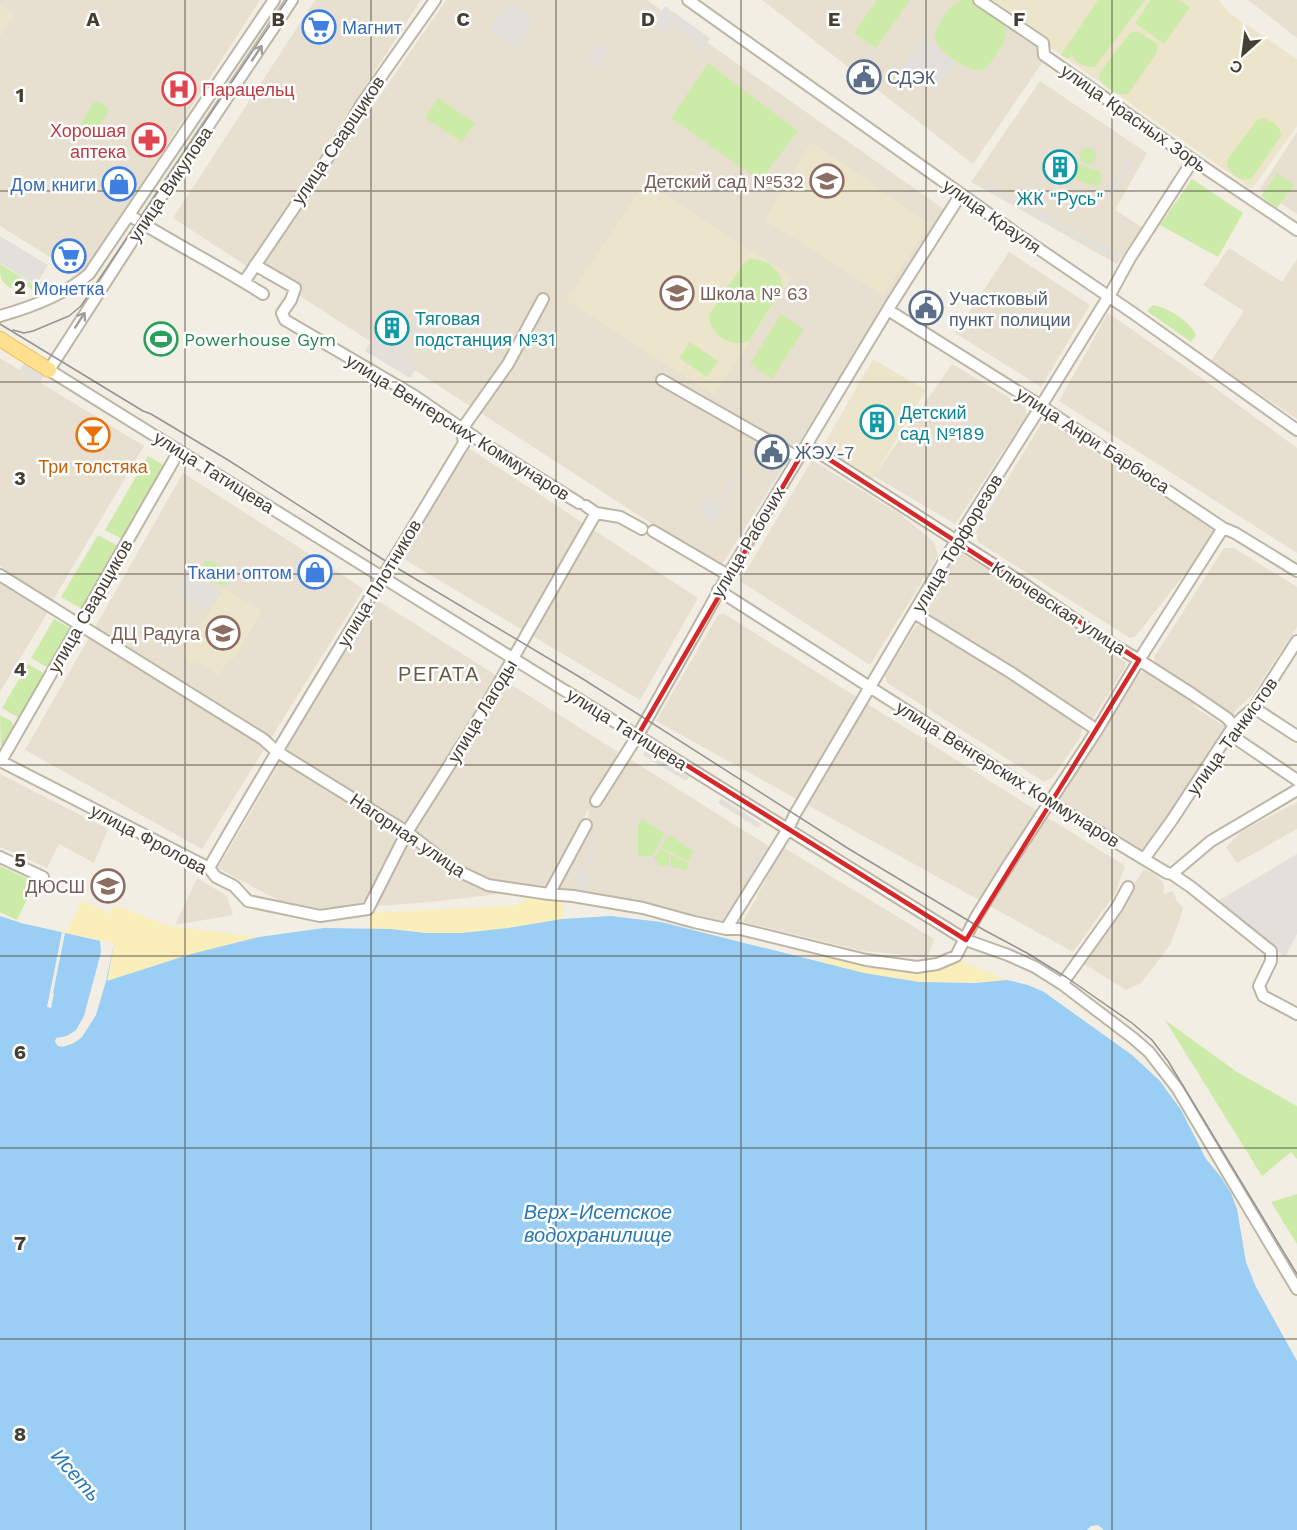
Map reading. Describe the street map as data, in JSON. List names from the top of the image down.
{
  "streets": {
    "main road": ["улица Татищева"],
    "street": [
      "улица Красных Зорь",
      "улица Сварщиков",
      "улица Викулова",
      "улица Крауля",
      "улица Венгерских Коммунаров",
      "улица Анри Барбюса",
      "улица Рабочих",
      "улица Торфорезов",
      "улица Плотников",
      "Ключевская улица",
      "улица Лагоды",
      "улица Танкистов",
      "Нагорная улица",
      "улица Фролова"
    ]
  },
  "crossings": [
    ["улица Красных Зорь", "улица Торфорезов"],
    ["улица Сварщиков", "улица Венгерских Коммунаров"],
    ["улица Сварщиков", "улица Татищева"],
    ["улица Сварщиков", "Нагорная улица"],
    ["улица Сварщиков", "улица Фролова"],
    ["улица Викулова", "улица Татищева"],
    ["улица Крауля", "улица Рабочих"],
    ["улица Крауля", "улица Торфорезов"],
    ["улица Венгерских Коммунаров", "улица Рабочих"],
    ["улица Венгерских Коммунаров", "улица Торфорезов"],
    ["улица Венгерских Коммунаров", "улица Плотников"],
    ["улица Венгерских Коммунаров", "улица Лагоды"],
    ["улица Венгерских Коммунаров", "улица Танкистов"],
    ["улица Венгерских Коммунаров", "Нагорная улица"],
    ["улица Анри Барбюса", "улица Рабочих"],
    ["улица Анри Барбюса", "улица Торфорезов"],
    ["улица Анри Барбюса", "Нагорная улица"],
    ["улица Татищева", "улица Рабочих"],
    ["улица Татищева", "улица Торфорезов"],
    ["улица Татищева", "улица Плотников"],
    ["улица Татищева", "улица Лагоды"],
    ["улица Татищева", "Нагорная улица"],
    ["улица Рабочих", "Ключевская улица"],
    ["улица Торфорезов", "Ключевская улица"],
    ["улица Торфорезов", "Нагорная улица"],
    ["улица Плотников", "Нагорная улица"],
    ["улица Плотников", "улица Фролова"],
    ["Ключевская улица", "улица Танкистов"],
    ["Ключевская улица", "Нагорная улица"],
    ["улица Лагоды", "Нагорная улица"],
    ["улица Лагоды", "улица Фролова"]
  ],
  "districts": ["РЕГАТА"],
  "water": ["Верх-Исетское водохранилище", "Исеть"],
  "places": {
    "supermarket": ["Магнит", "Монетка"],
    "public building": ["СДЭК", "Участковый пункт полиции", "ЖЭУ-7"],
    "hospital": ["Парацельц"],
    "pharmacy": ["Хорошая аптека"],
    "building": ["ЖК \"Русь\"", "Тяговая подстанция №31", "Детский сад №189"],
    "school or university": [
      "Детский сад №532",
      "Школа № 63",
      "ДЦ Радуга",
      "ДЮСШ"
    ],
    "shop": ["Дом книги", "Ткани оптом"],
    "sports": ["Powerhouse Gym"],
    "bar": ["Три толстяка"]
  },
  "north": "bottom left",
  "grid": {
    "columns": [
      "A",
      "B",
      "C",
      "D",
      "E",
      "F"
    ],
    "rows": [
      "1",
      "2",
      "3",
      "4",
      "5",
      "6",
      "7",
      "8"
    ]
  }
}
